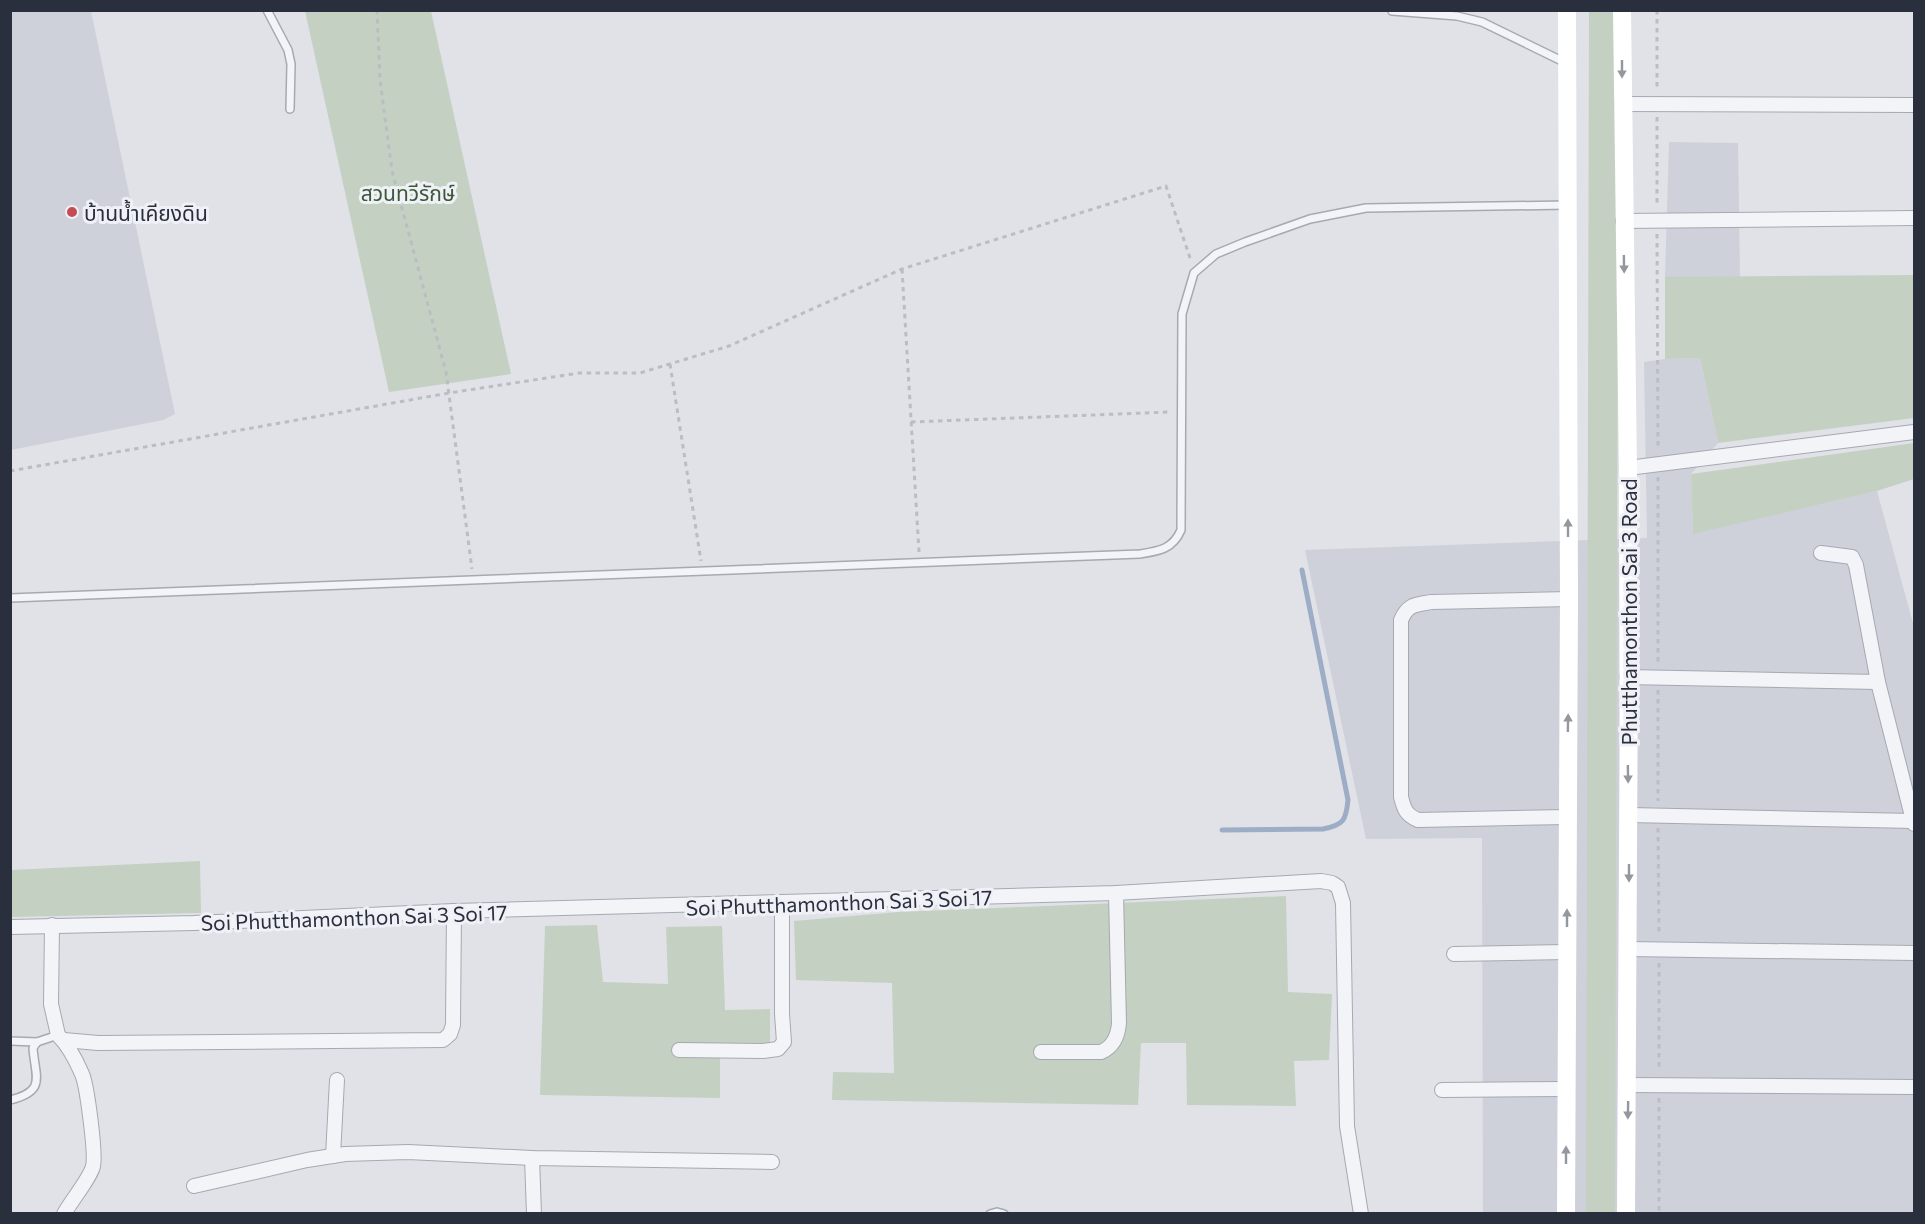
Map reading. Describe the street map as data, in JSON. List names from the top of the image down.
{
  "streets": {
    "main road": ["Phutthamonthon Sai 3 Road"],
    "street": ["Soi Phutthamonthon Sai 3 Soi 17"]
  },
  "parks": ["สวนทวีรักษ์"],
  "places": ["บ้านน้ำเคียงดิน"]
}
